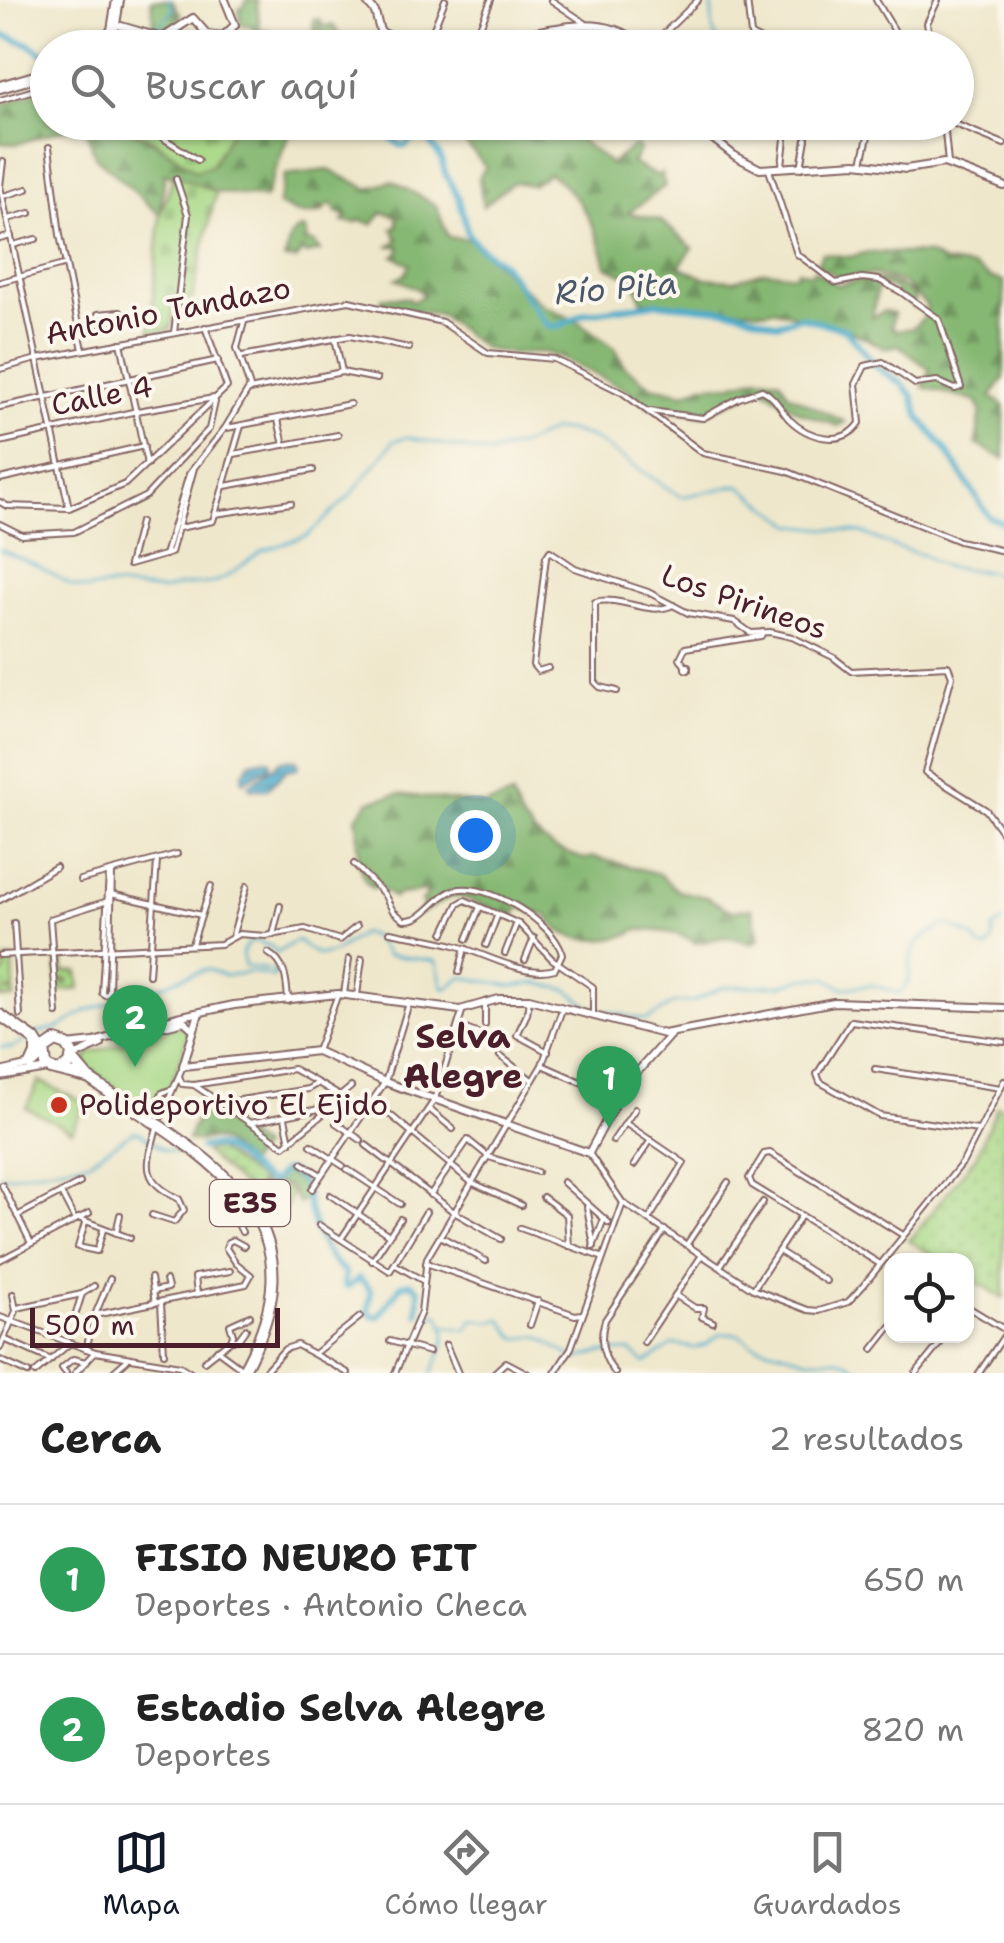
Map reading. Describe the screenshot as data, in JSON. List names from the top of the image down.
{
  "streets": {
    "highway": ["E35"],
    "street": ["Antonio Tandazo", "Calle 4", "Los Pirineos"]
  },
  "districts": ["Selva Alegre"],
  "water": ["Río Pita"],
  "places": ["Polideportivo El Ejido"],
  "scale_bar": "500 m",
  "page": {
    "search": "Buscar aquí",
    "pins": ["2", "1"],
    "scale": "500 m",
    "heading": ["Cerca", "2 resultados"],
    "list": [
      {
        "mark": "1",
        "name": "FISIO NEURO FIT",
        "note": "Deportes · Antonio Checa",
        "value": "650 m"
      },
      {
        "mark": "2",
        "name": "Estadio Selva Alegre",
        "note": "Deportes",
        "value": "820 m"
      }
    ],
    "nav": ["Mapa", "Cómo llegar", "Guardados"]
  }
}
